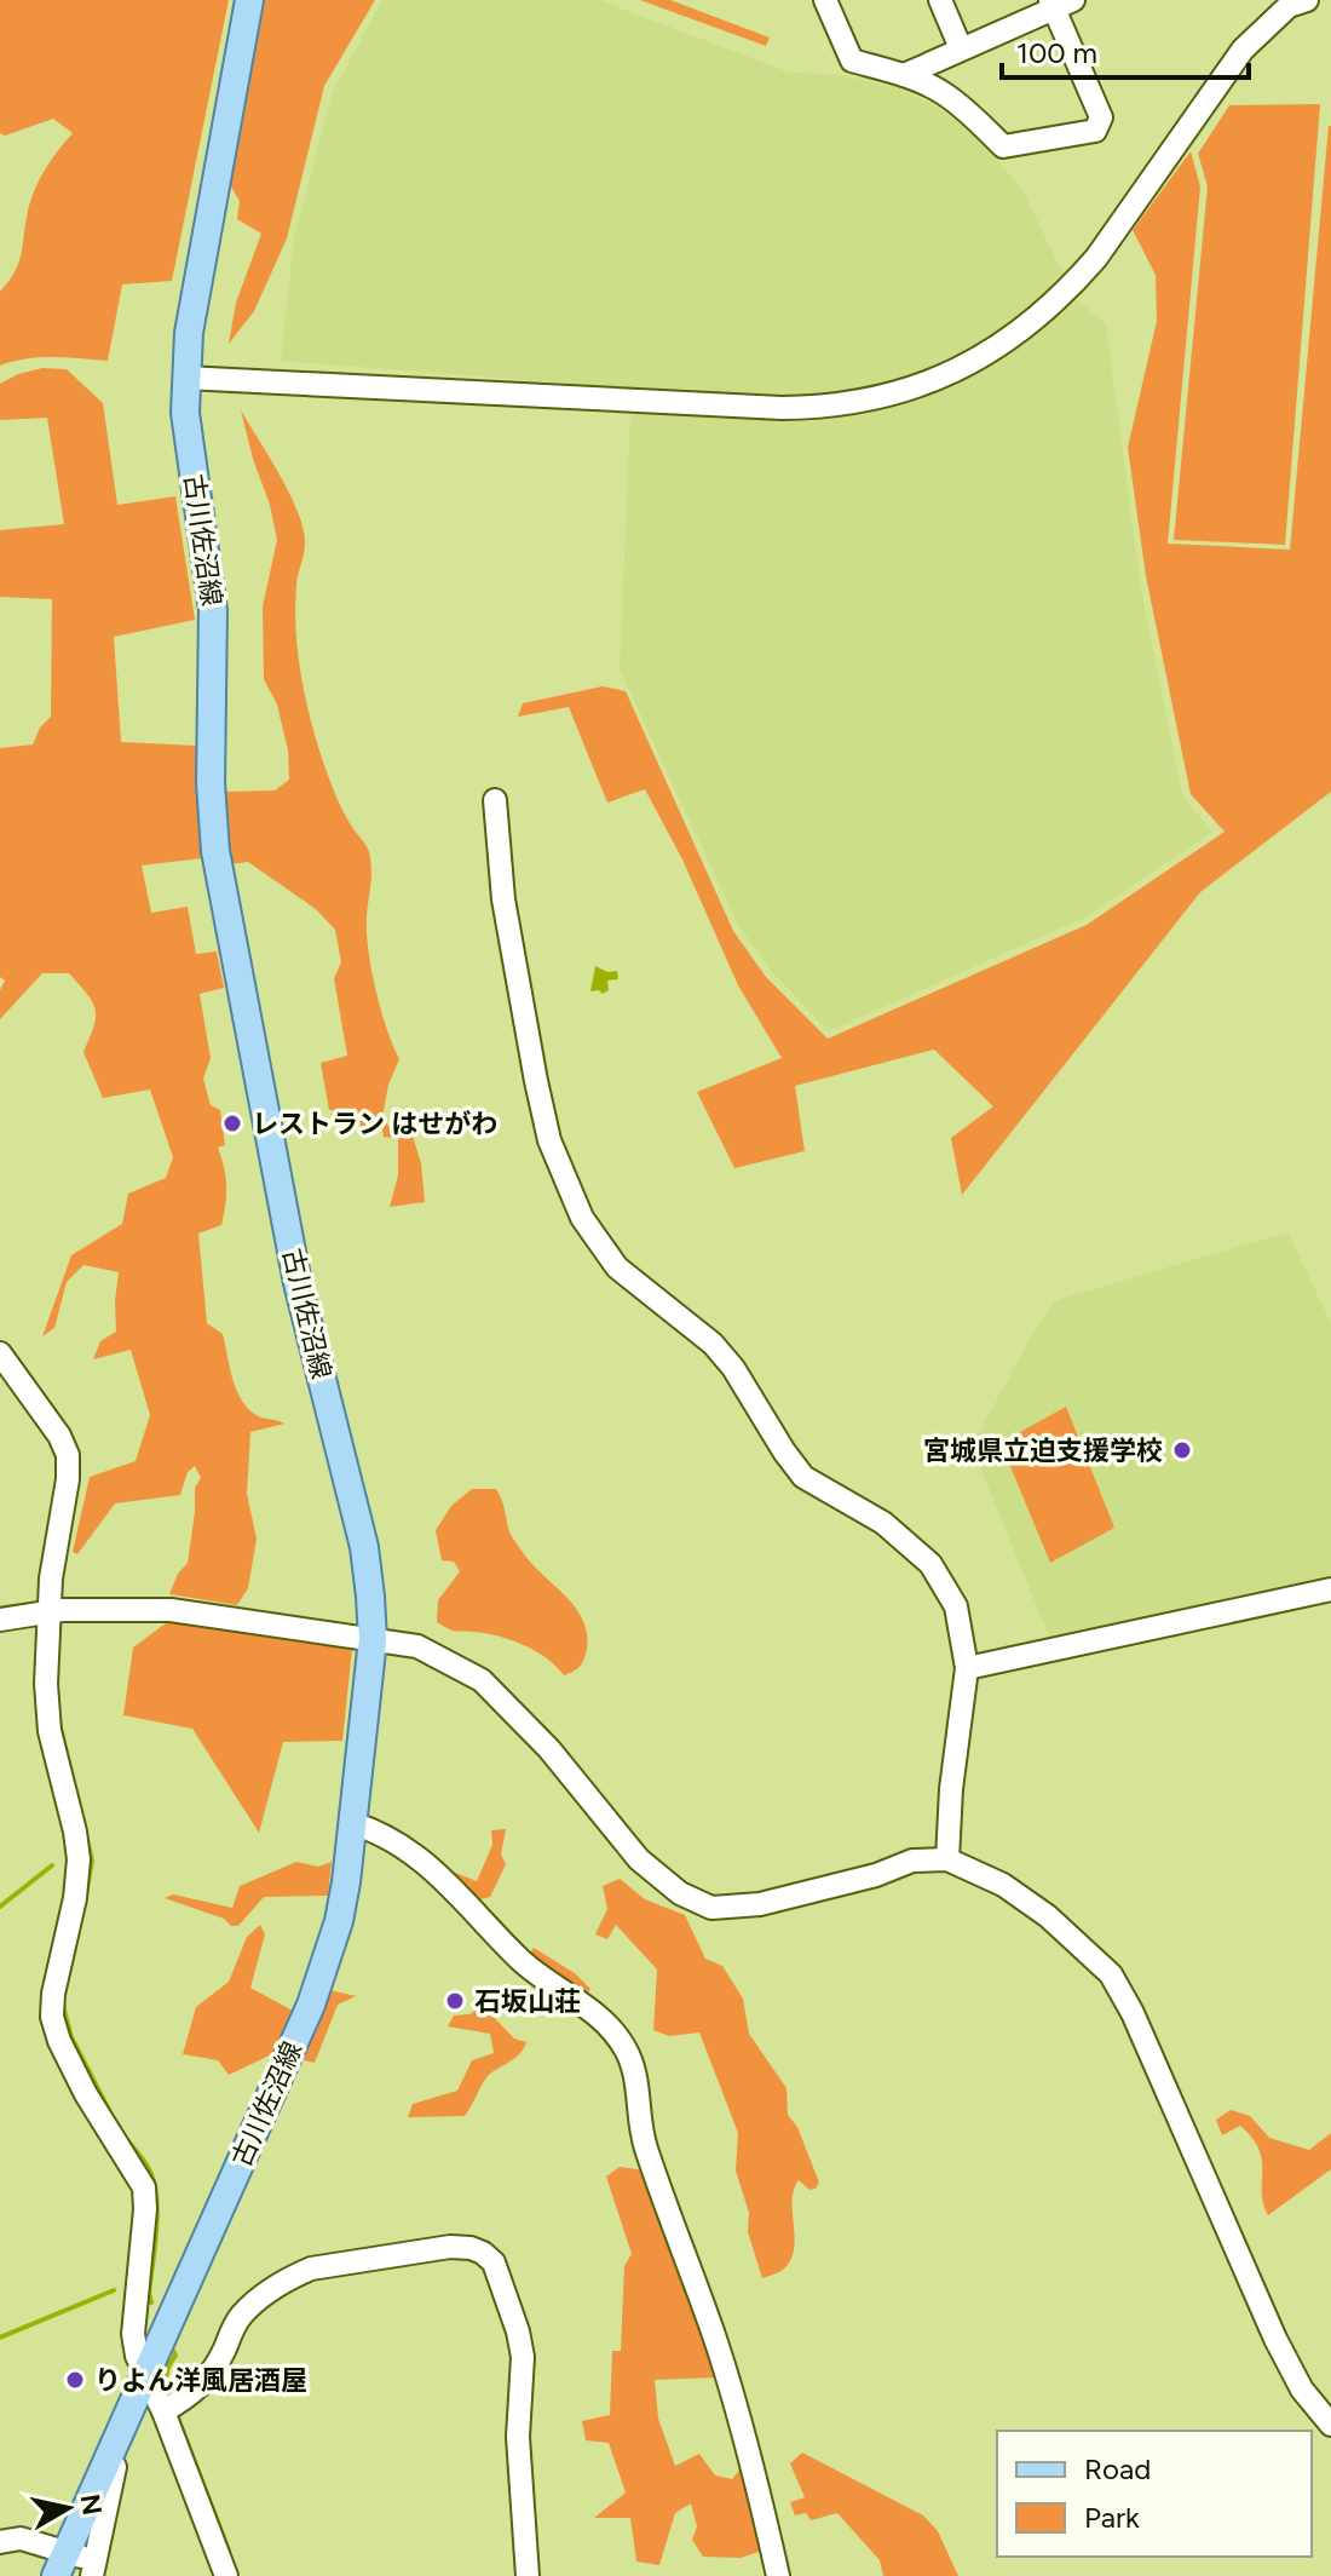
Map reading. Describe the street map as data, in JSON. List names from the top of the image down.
{
  "streets": {
    "main road": ["古川佐沼線"]
  },
  "places": [
    "レストラン はせがわ",
    "宮城県立迫支援学校",
    "石坂山荘",
    "りよん洋風居酒屋"
  ],
  "legend": ["Road", "Park"],
  "scale_bar": "100 m",
  "north": "right"
}
